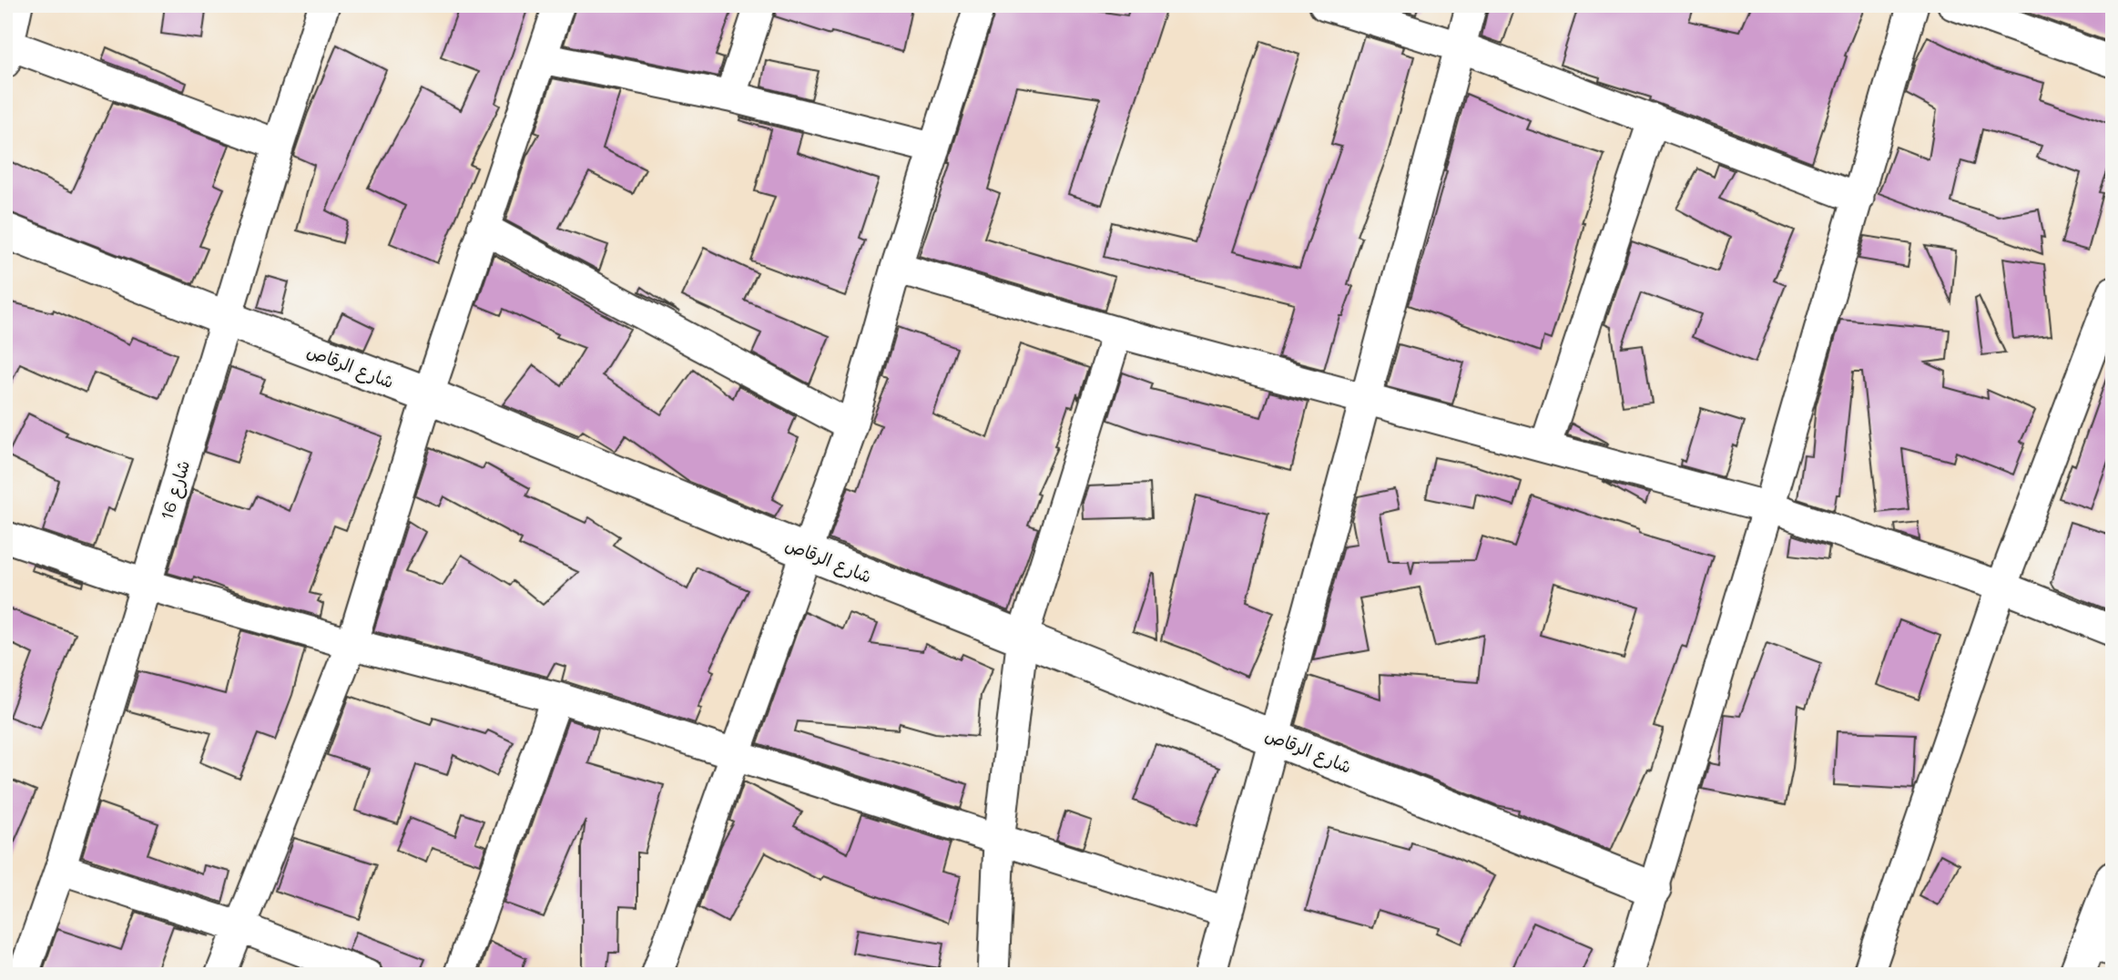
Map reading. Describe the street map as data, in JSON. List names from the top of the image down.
{
  "streets": {
    "street": ["شارع الرقاص", "شارع 16"]
  },
  "crossings": [
    ["شارع الرقاص", "شارع 16"]
  ]
}
